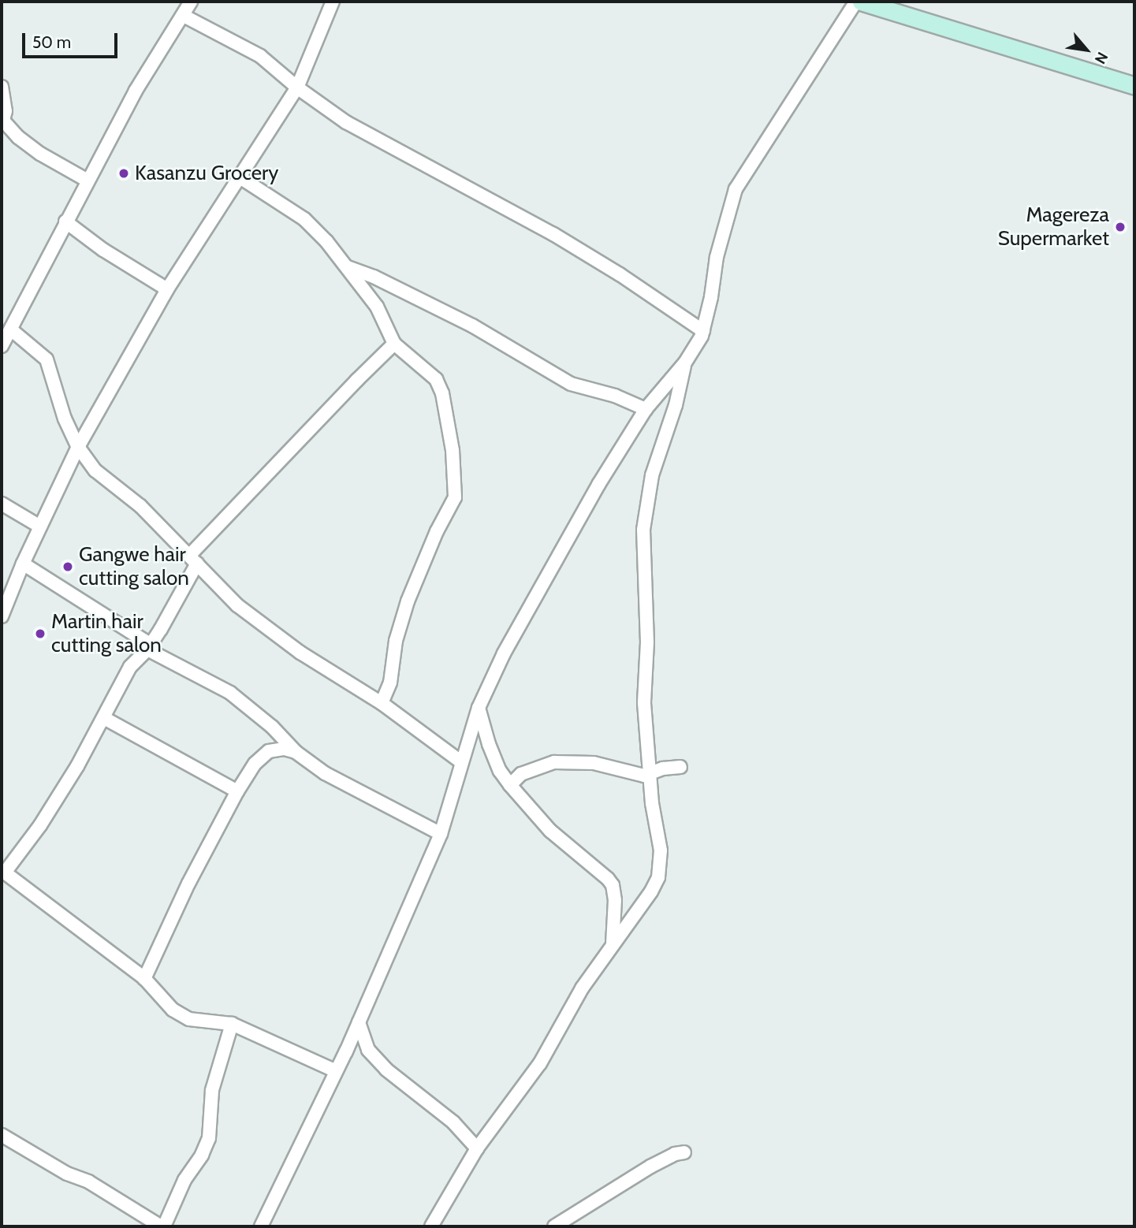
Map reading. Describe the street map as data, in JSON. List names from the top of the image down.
{
  "places": [
    "Kasanzu Grocery",
    "Magereza Supermarket",
    "Gangwe hair cutting salon",
    "Martin hair cutting salon"
  ],
  "scale_bar": "50 m",
  "north": "bottom right"
}
